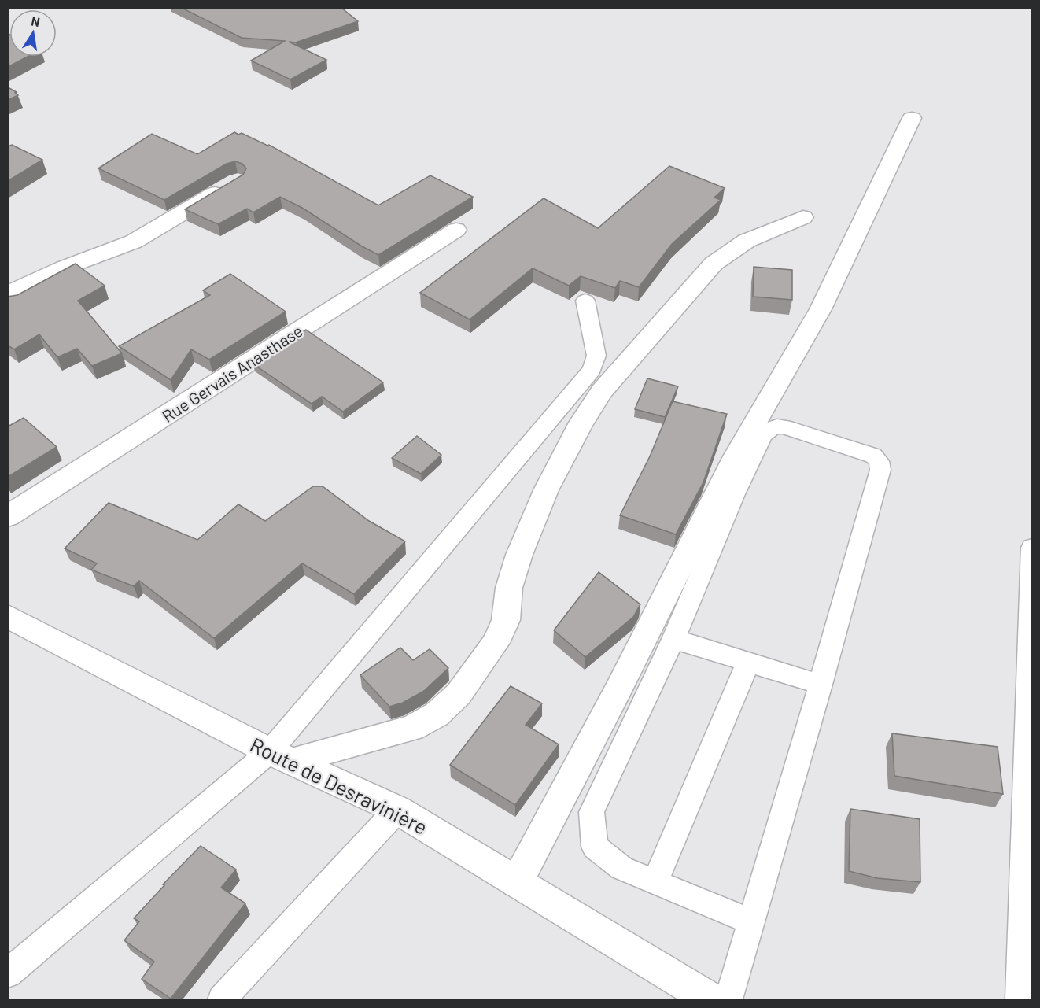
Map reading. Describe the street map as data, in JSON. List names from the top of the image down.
{
  "streets": {
    "street": ["Rue Gervais Anasthase", "Route de Desravinière"]
  },
  "north": "top"
}
